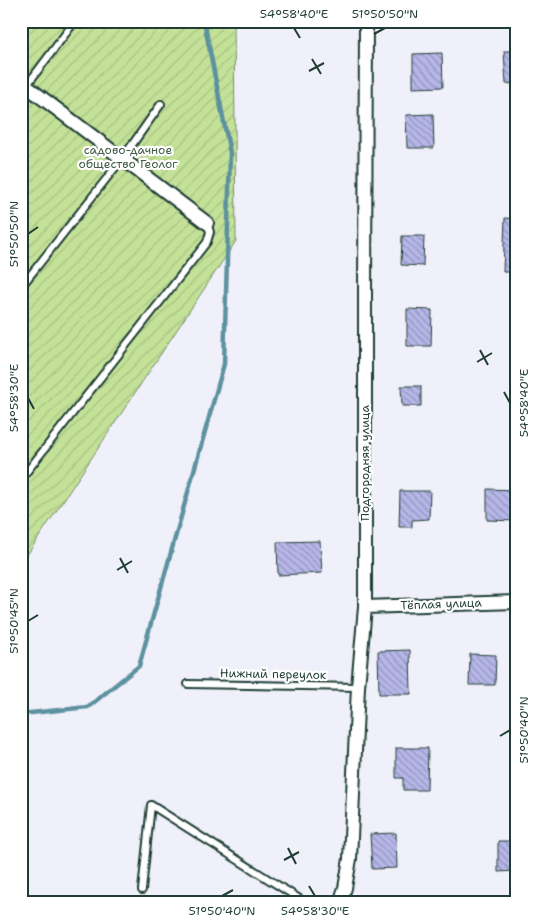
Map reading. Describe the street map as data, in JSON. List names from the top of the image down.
{
  "streets": {
    "street": ["Подгородняя улица", "Тёплая улица"],
    "lane": ["Нижний переулок"]
  },
  "crossings": [
    ["Подгородняя улица", "Тёплая улица"],
    ["Подгородняя улица", "Нижний переулок"]
  ],
  "parks": ["садово-дачное общество Геолог"],
  "coordinates": [
    "54°58'40\"E",
    "51°50'50\"N",
    "54°58'30\"E",
    "51°50'45\"N",
    "51°50'40\"N"
  ]
}
